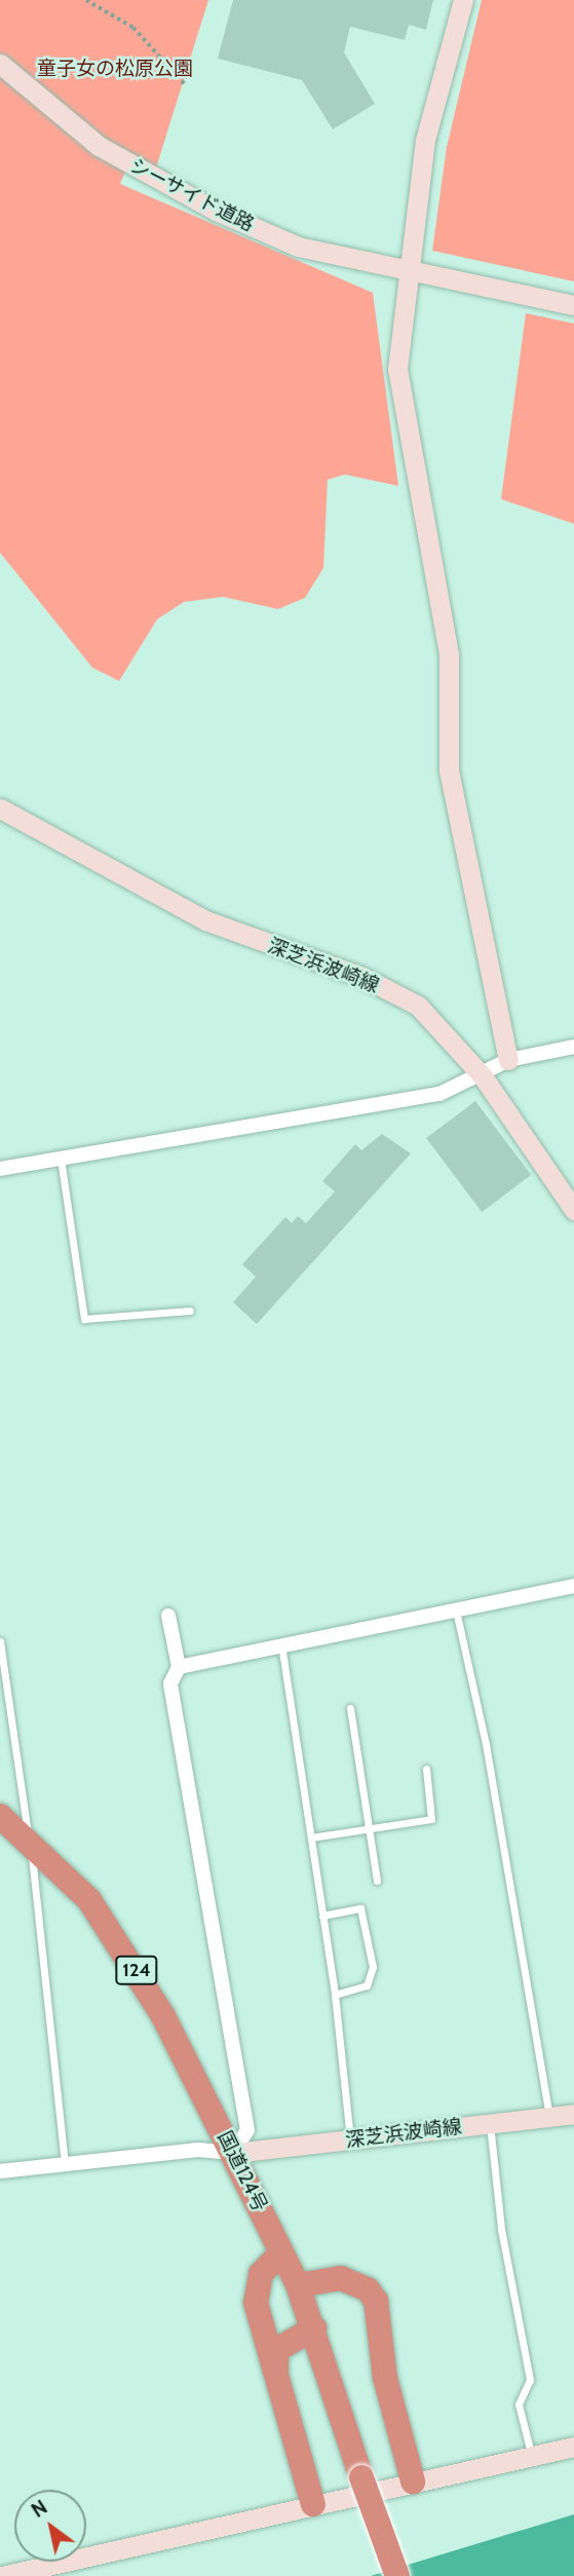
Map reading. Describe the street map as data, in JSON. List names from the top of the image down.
{
  "streets": {
    "highway": ["124", "国道124号"],
    "street": ["シーサイド道路", "深芝浜波崎線"]
  },
  "crossings": [
    ["深芝浜波崎線", "国道124号"]
  ],
  "parks": ["童子女の松原公園"],
  "north": "top left"
}
